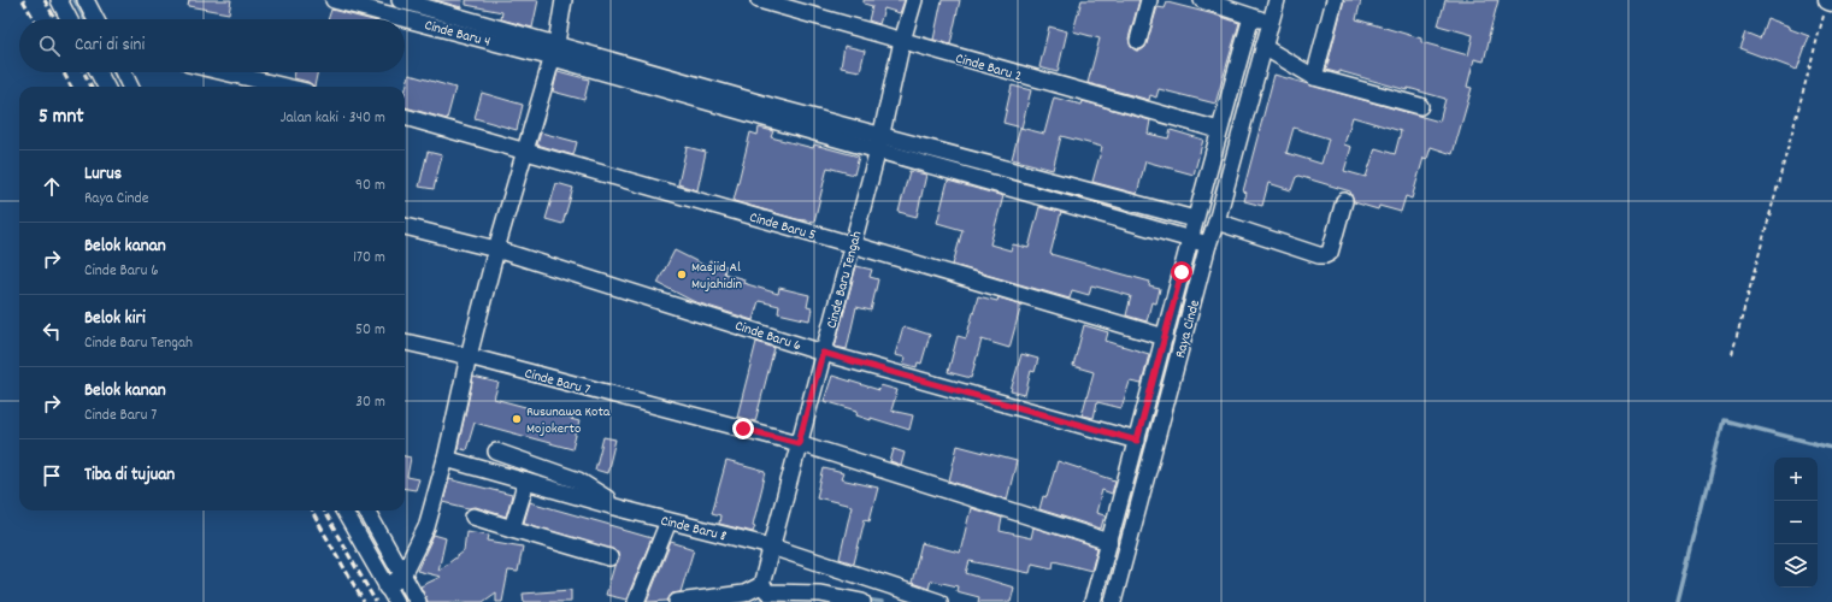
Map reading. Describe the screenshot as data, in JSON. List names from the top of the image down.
{
  "streets": {
    "street": [
      "Cinde Baru 4",
      "Cinde Baru 2",
      "Cinde Baru 5",
      "Cinde Baru Tengah",
      "Raya Cinde",
      "Cinde Baru 6",
      "Cinde Baru 7",
      "Cinde Baru 8"
    ]
  },
  "crossings": [
    ["Cinde Baru 2", "Cinde Baru Tengah"],
    ["Cinde Baru 2", "Raya Cinde"],
    ["Cinde Baru 5", "Cinde Baru Tengah"],
    ["Cinde Baru 5", "Raya Cinde"],
    ["Cinde Baru Tengah", "Cinde Baru 6"],
    ["Cinde Baru Tengah", "Cinde Baru 7"],
    ["Cinde Baru Tengah", "Cinde Baru 8"],
    ["Raya Cinde", "Cinde Baru 6"],
    ["Raya Cinde", "Cinde Baru 7"]
  ],
  "places": ["Masjid Al Mujahidin", "Rusunawa Kota Mojokerto"],
  "page": {
    "search": "Cari di sini",
    "heading": ["5 mnt", "Jalan kaki · 340 m"],
    "list": [
      ["Lurus", "Raya Cinde", "90 m"],
      ["Belok kanan", "Cinde Baru 6", "170 m"],
      ["Belok kiri", "Cinde Baru Tengah", "50 m"],
      ["Belok kanan", "Cinde Baru 7", "30 m"],
      "Tiba di tujuan"
    ],
    "map_buttons": ["+", "−"]
  }
}
